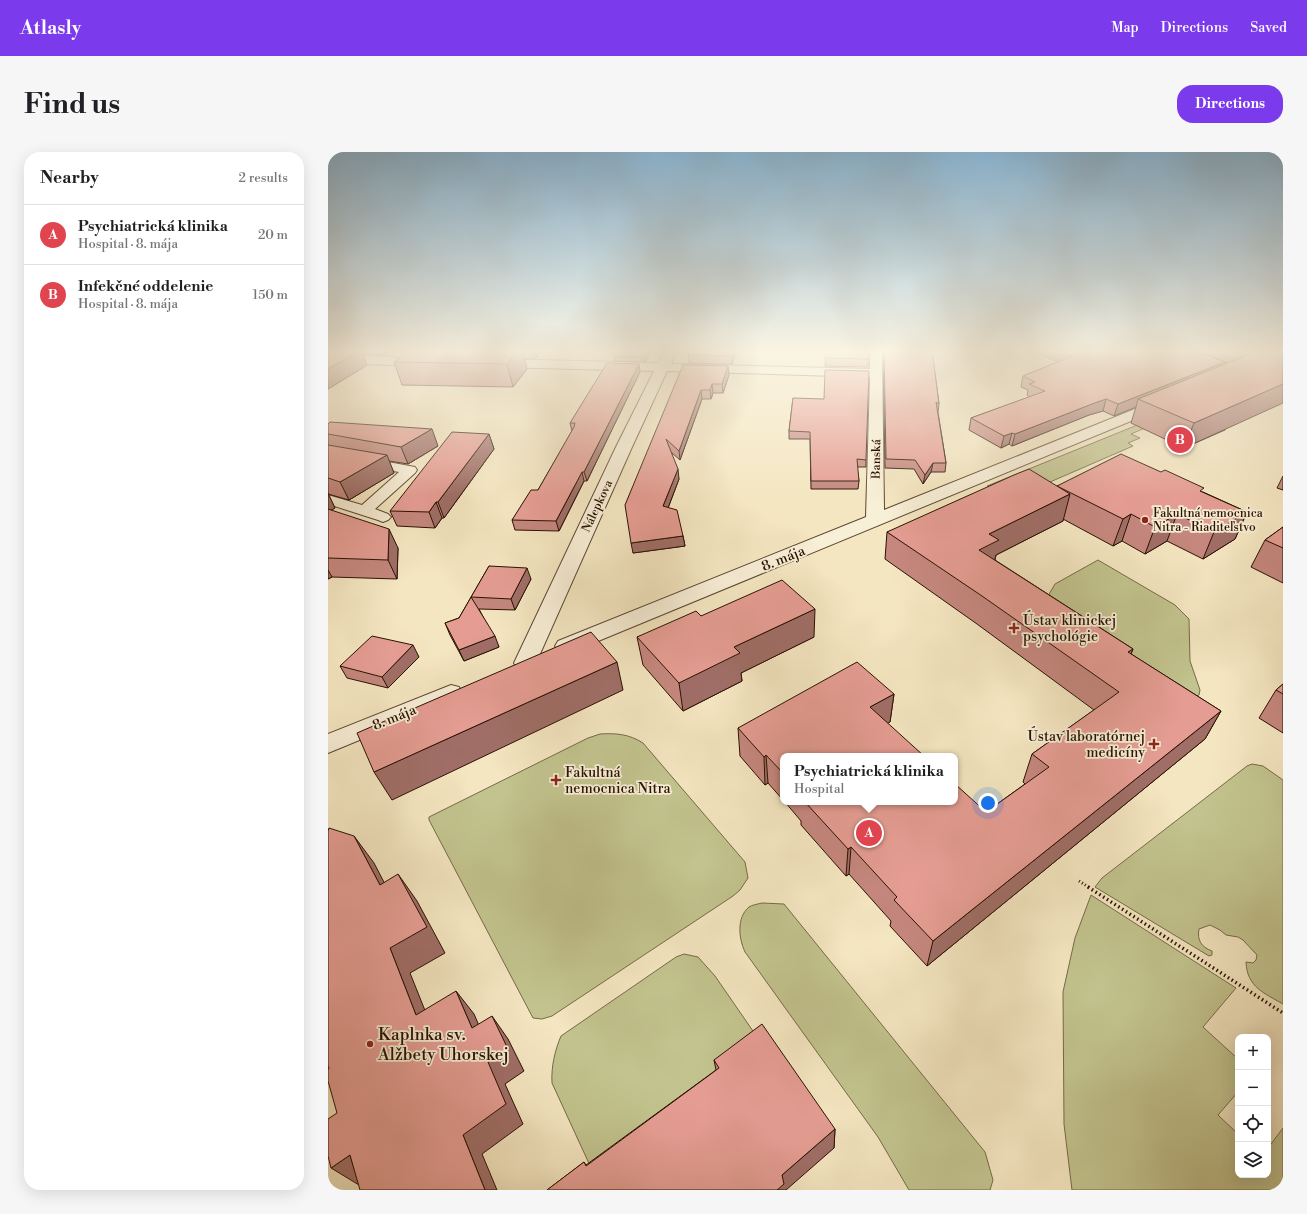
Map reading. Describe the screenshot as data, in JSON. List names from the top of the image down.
{
  "streets": {
    "street": ["Banská", "Nálepkova", "8. mája"]
  },
  "crossings": [
    ["Banská", "8. mája"],
    ["Nálepkova", "8. mája"]
  ],
  "places": {
    "other": ["Fakultná nemocnica Nitra - Riaditeľstvo", "Kaplnka sv. Alžbety Uhorskej"],
    "health": ["Ústav klinickej psychológie", "Ústav laboratórnej medicíny", "Fakultná nemocnica Nitra"]
  },
  "page": {
    "header": "Atlasly",
    "nav": ["Map", "Directions", "Saved"],
    "buttons": "Directions",
    "title": "Find us",
    "heading": ["Nearby", "2 results"],
    "list": [
      {
        "mark": "A",
        "name": "Psychiatrická klinika",
        "note": "Hospital · 8. mája",
        "value": "20 m"
      },
      {
        "mark": "B",
        "name": "Infekčné oddelenie",
        "note": "Hospital · 8. mája",
        "value": "150 m"
      }
    ],
    "pins": ["B", "A"],
    "popup": ["Psychiatrická klinika", "Hospital"],
    "map_buttons": ["+", "−"]
  }
}
